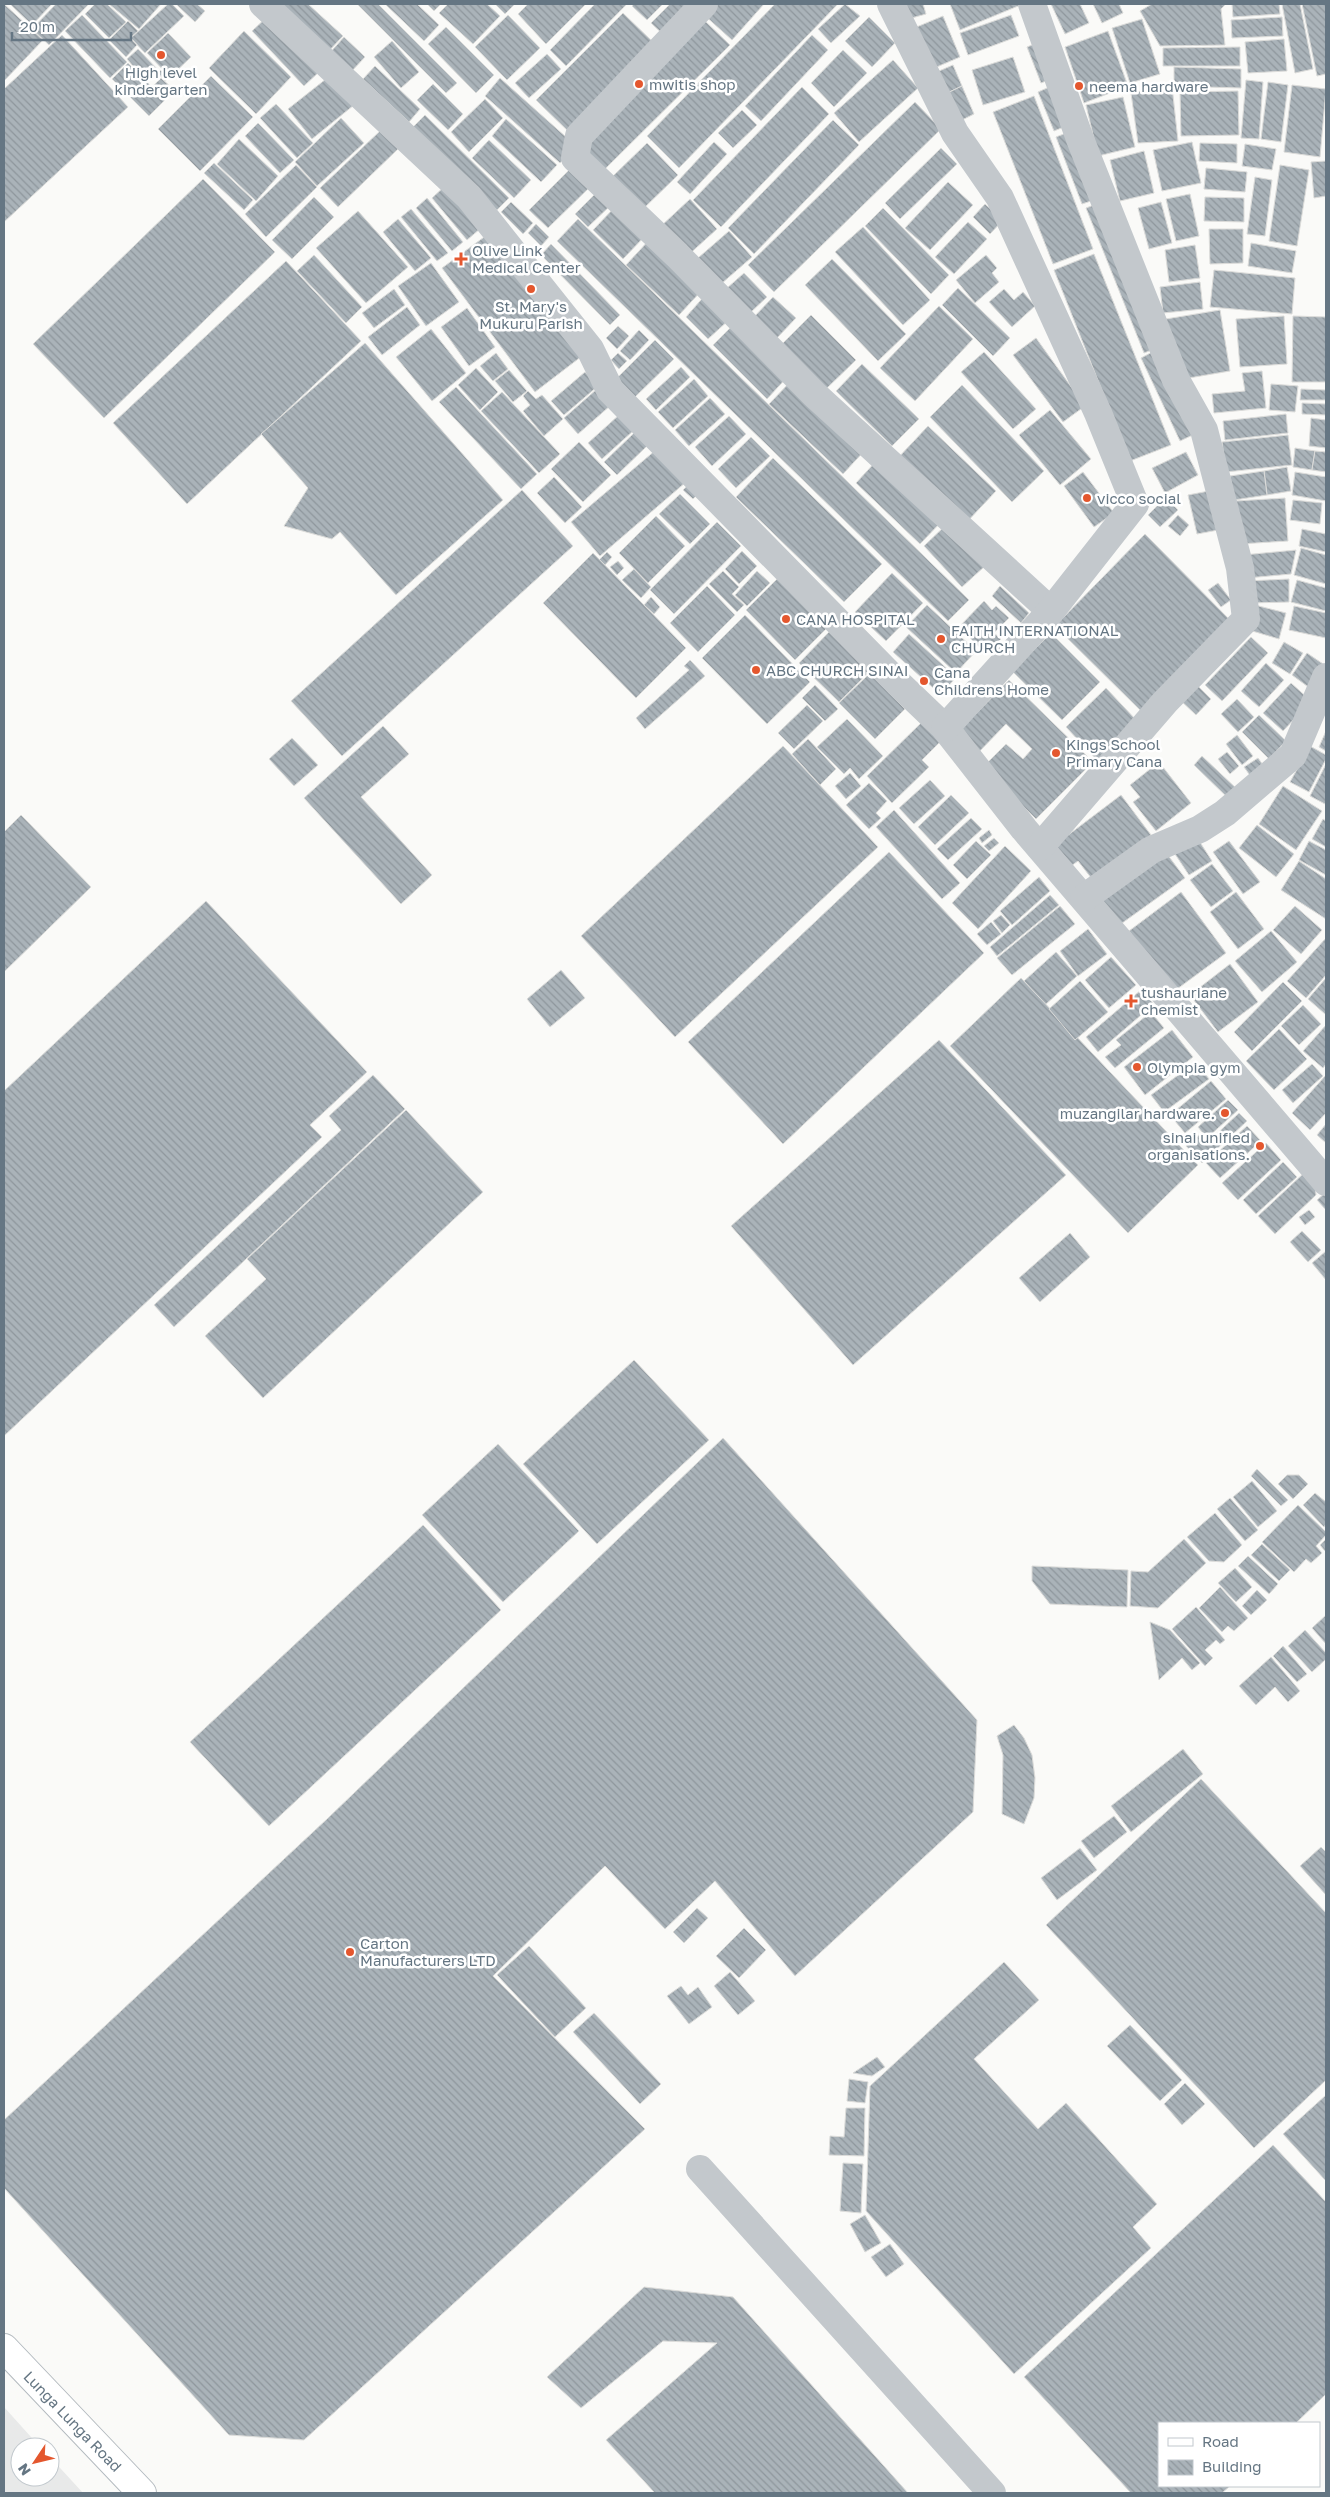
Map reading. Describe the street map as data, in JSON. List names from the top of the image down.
{
  "streets": {
    "main road": ["Lunga Lunga Road"]
  },
  "places": {
    "other": [
      "High level kindergarten",
      "mwitis shop",
      "neema hardware",
      "St. Mary's Mukuru Parish",
      "vicco social",
      "CANA HOSPITAL",
      "FAITH INTERNATIONAL CHURCH",
      "ABC CHURCH SINAI",
      "Cana Childrens Home",
      "Kings School Primary Cana",
      "Olympia gym",
      "muzangilar hardware.",
      "sinai unified organisations.",
      "Carton Manufacturers LTD"
    ],
    "health": ["Olive Link Medical Center", "tushauriane chemist"]
  },
  "legend": ["Road", "Building"],
  "scale_bar": "20 m",
  "north": "bottom left"
}
